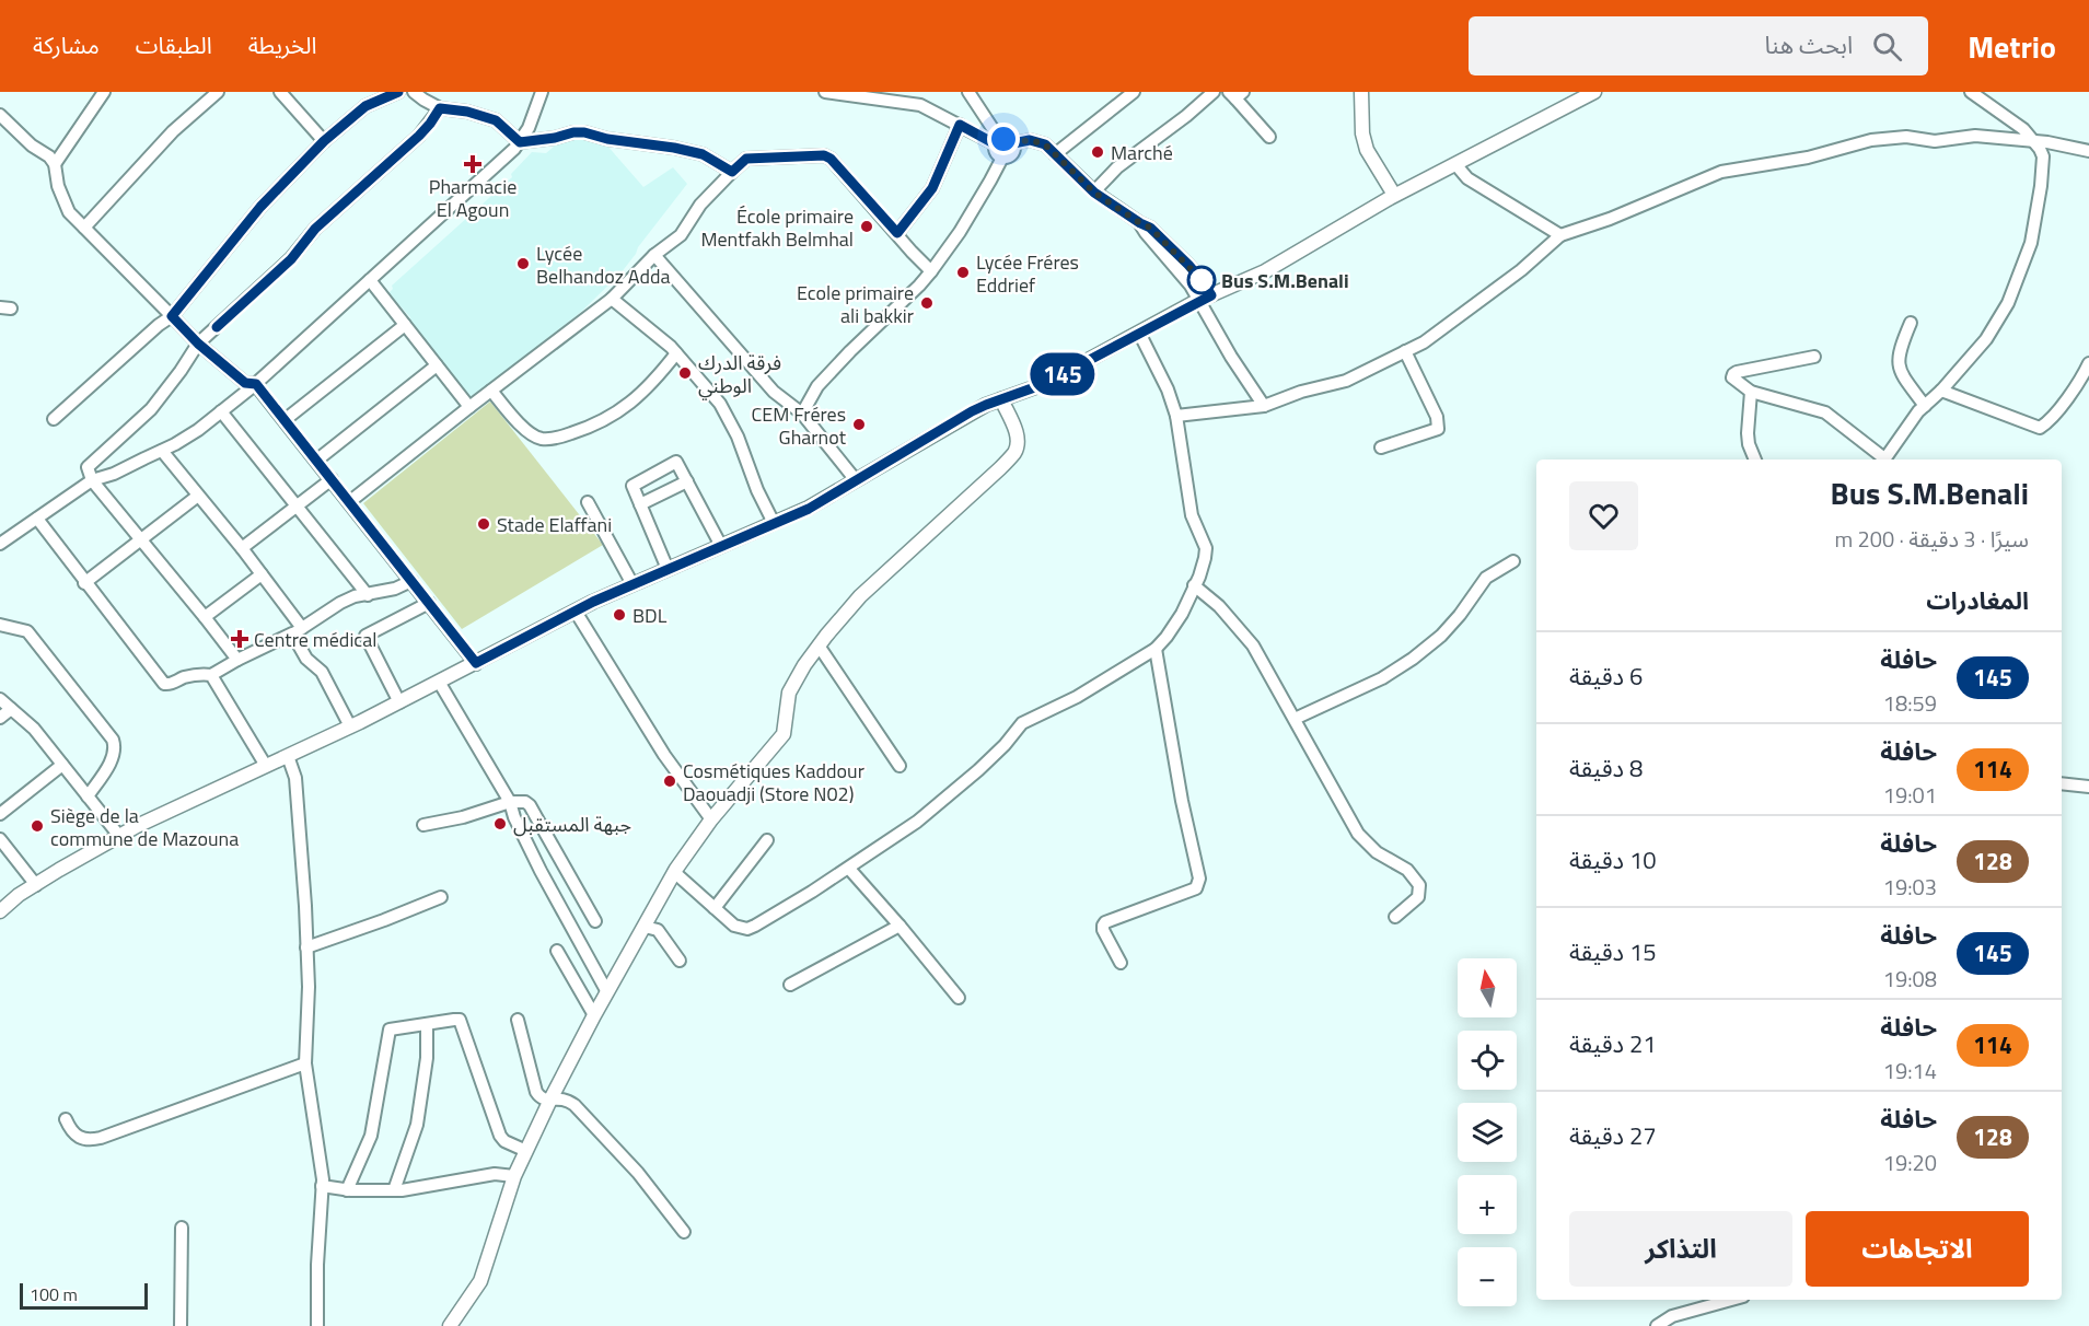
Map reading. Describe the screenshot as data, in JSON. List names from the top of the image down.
{
  "places": {
    "other": [
      "Marché",
      "École primaire Mentfakh Belmhal",
      "Lycée Belhandoz Adda",
      "Lycée Fréres Eddrief",
      "Bus S.M.Benali",
      "Ecole primaire ali bakkir",
      "فرقة الدرك الوطني",
      "CEM Fréres Gharnot",
      "Stade Elaffani",
      "BDL",
      "Cosmétiques Kaddour Daouadji (Store N02)",
      "جبهة المستقبل",
      "Siège de la commune de Mazouna"
    ],
    "health": ["Pharmacie El Agoun", "Centre médical"]
  },
  "lines": ["bus line 145"],
  "scale_bar": "100 m",
  "north": "top",
  "page": {
    "header": "Metrio",
    "search": "ابحث هنا",
    "nav": ["الخريطة", "الطبقات", "مشاركة"],
    "on_map": "145",
    "heading": [
      ["Bus S.M.Benali", "سيرًا · 3 دقيقة · 200 m"],
      "المغادرات"
    ],
    "list": [
      {
        "mark": "145",
        "name": "حافلة",
        "note": "18:59",
        "value": "6 دقيقة"
      },
      {
        "mark": "114",
        "name": "حافلة",
        "note": "19:01",
        "value": "8 دقيقة"
      },
      {
        "mark": "128",
        "name": "حافلة",
        "note": "19:03",
        "value": "10 دقيقة"
      },
      {
        "mark": "145",
        "name": "حافلة",
        "note": "19:08",
        "value": "15 دقيقة"
      },
      {
        "mark": "114",
        "name": "حافلة",
        "note": "19:14",
        "value": "21 دقيقة"
      },
      {
        "mark": "128",
        "name": "حافلة",
        "note": "19:20",
        "value": "27 دقيقة"
      }
    ],
    "map_buttons": ["+", "−"],
    "buttons": ["الاتجاهات", "التذاكر"],
    "scale": "100 m"
  }
}
